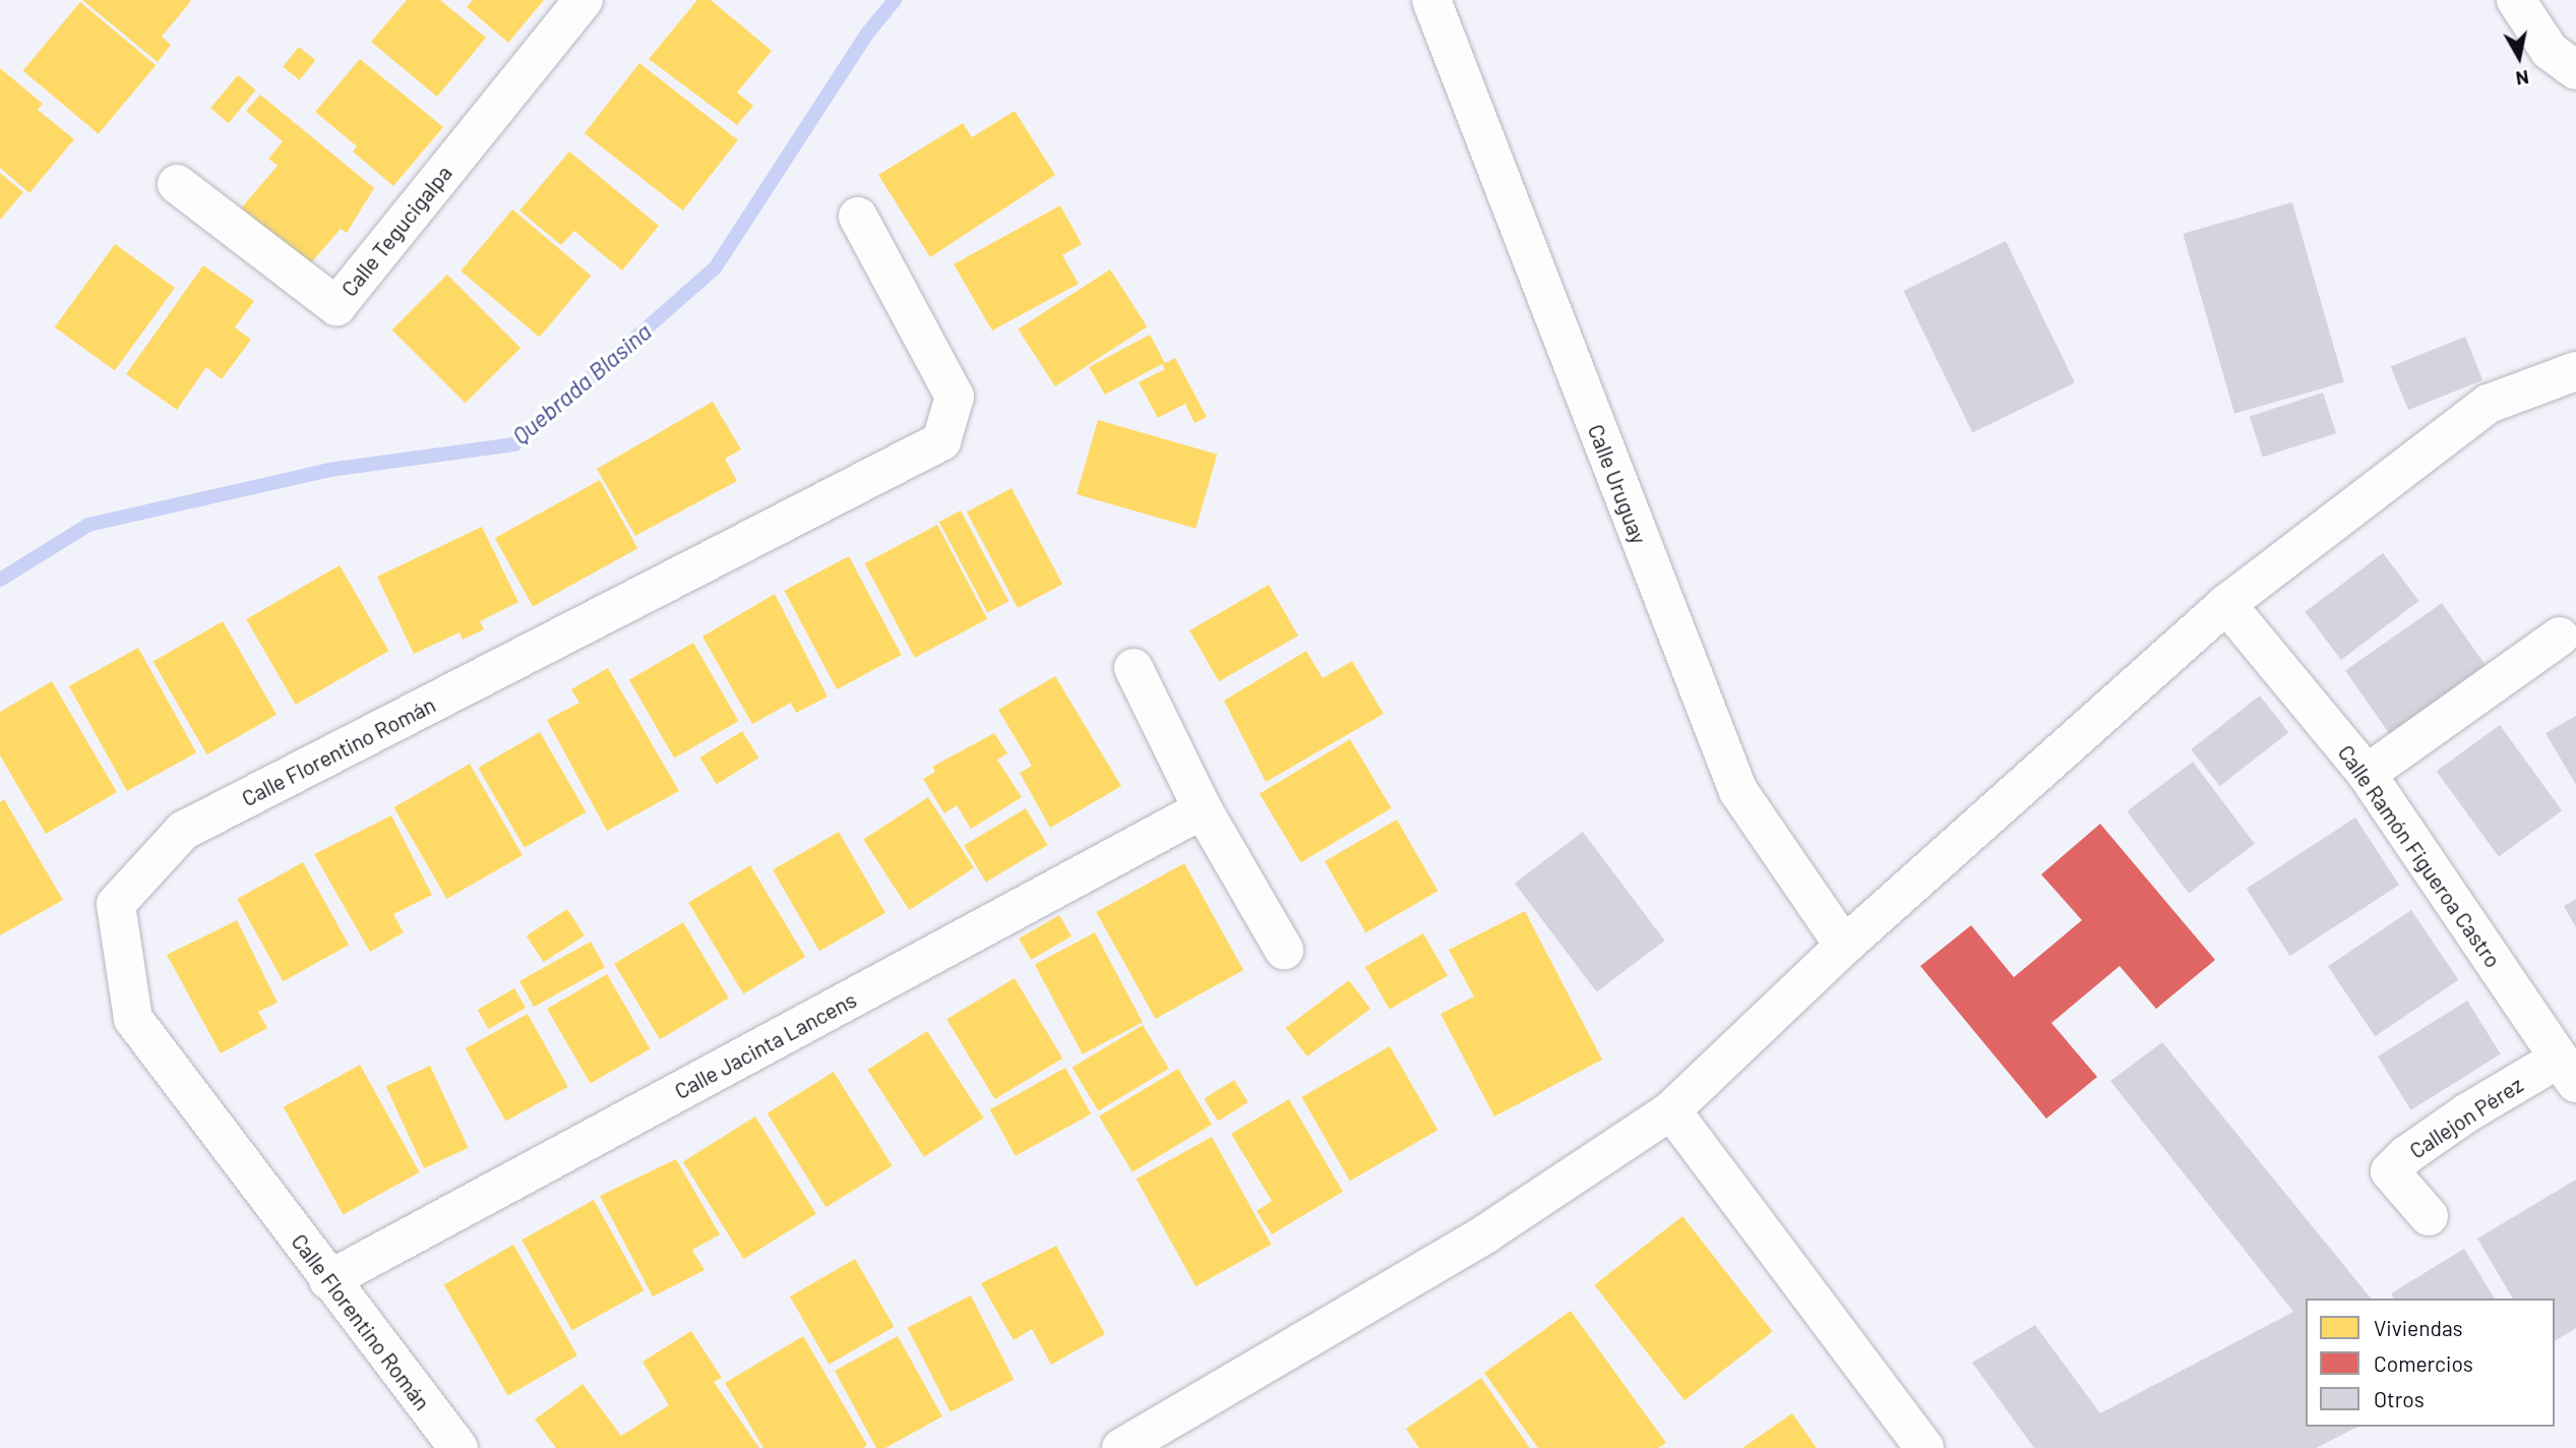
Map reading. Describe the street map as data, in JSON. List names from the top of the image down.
{
  "streets": {
    "street": [
      "Calle Tegucigalpa",
      "Calle Uruguay",
      "Calle Florentino Román",
      "Calle Ramón Figueroa Castro",
      "Calle Jacinta Lancens",
      "Callejon Pérez"
    ]
  },
  "crossings": [
    ["Calle Florentino Román", "Calle Jacinta Lancens"],
    ["Calle Ramón Figueroa Castro", "Callejon Pérez"]
  ],
  "water": ["Quebrada Blasina"],
  "legend": ["Viviendas", "Comercios", "Otros"],
  "north": "bottom"
}
